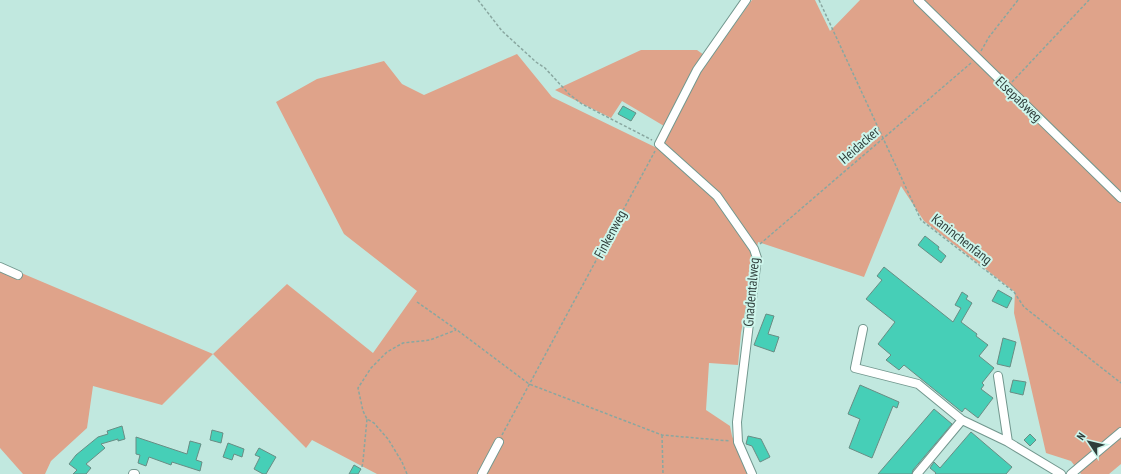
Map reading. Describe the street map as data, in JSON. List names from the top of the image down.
{
  "streets": {
    "street": ["Elsepaßweg", "Gnadentalweg"],
    "path": ["Heidacker", "Finkenweg", "Kaninchenfang"]
  },
  "crossings": [
    ["Elsepaßweg", "Heidacker"],
    ["Heidacker", "Kaninchenfang"],
    ["Heidacker", "Gnadentalweg"],
    ["Finkenweg", "Gnadentalweg"]
  ],
  "north": "top left"
}
